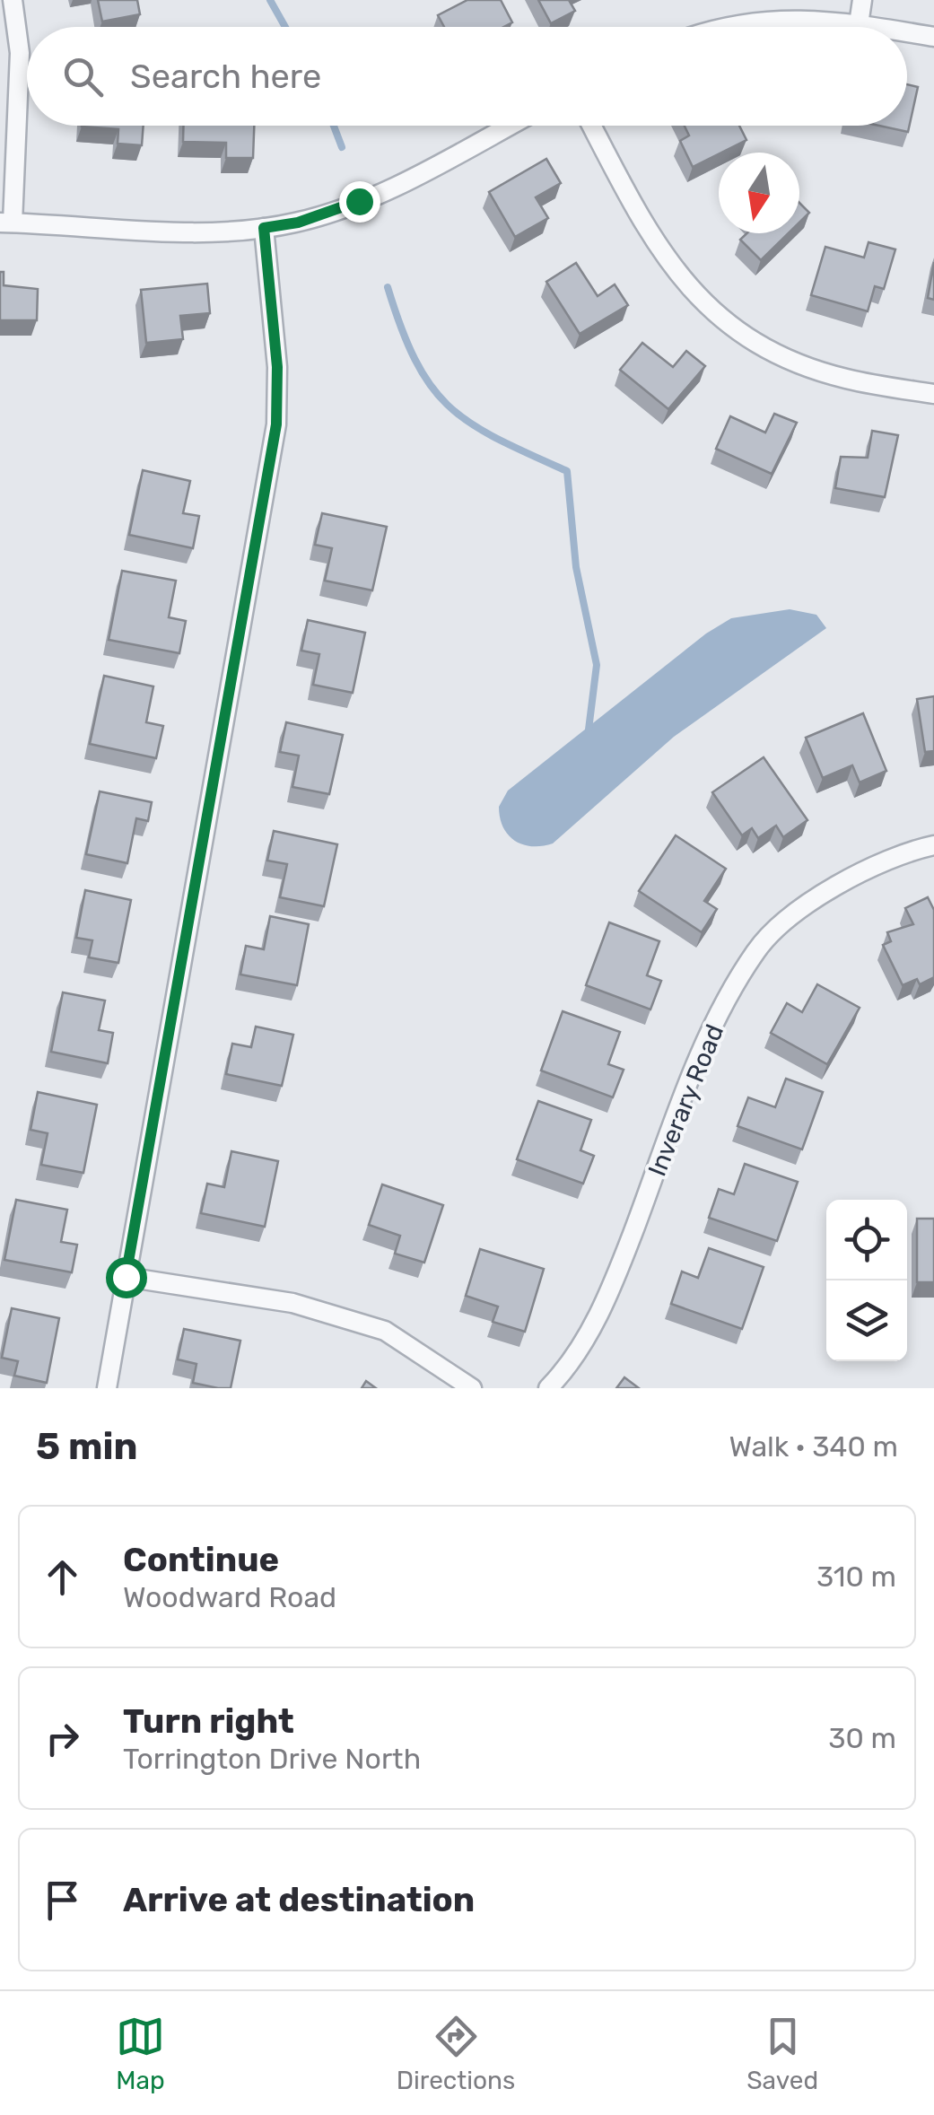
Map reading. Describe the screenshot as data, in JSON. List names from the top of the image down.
{
  "streets": {
    "street": ["Inverary Road"]
  },
  "north": "bottom",
  "page": {
    "search": "Search here",
    "heading": ["5 min", "Walk · 340 m"],
    "list": [
      ["Continue", "Woodward Road", "310 m"],
      ["Turn right", "Torrington Drive North", "30 m"],
      "Arrive at destination"
    ],
    "nav": ["Map", "Directions", "Saved"]
  }
}
